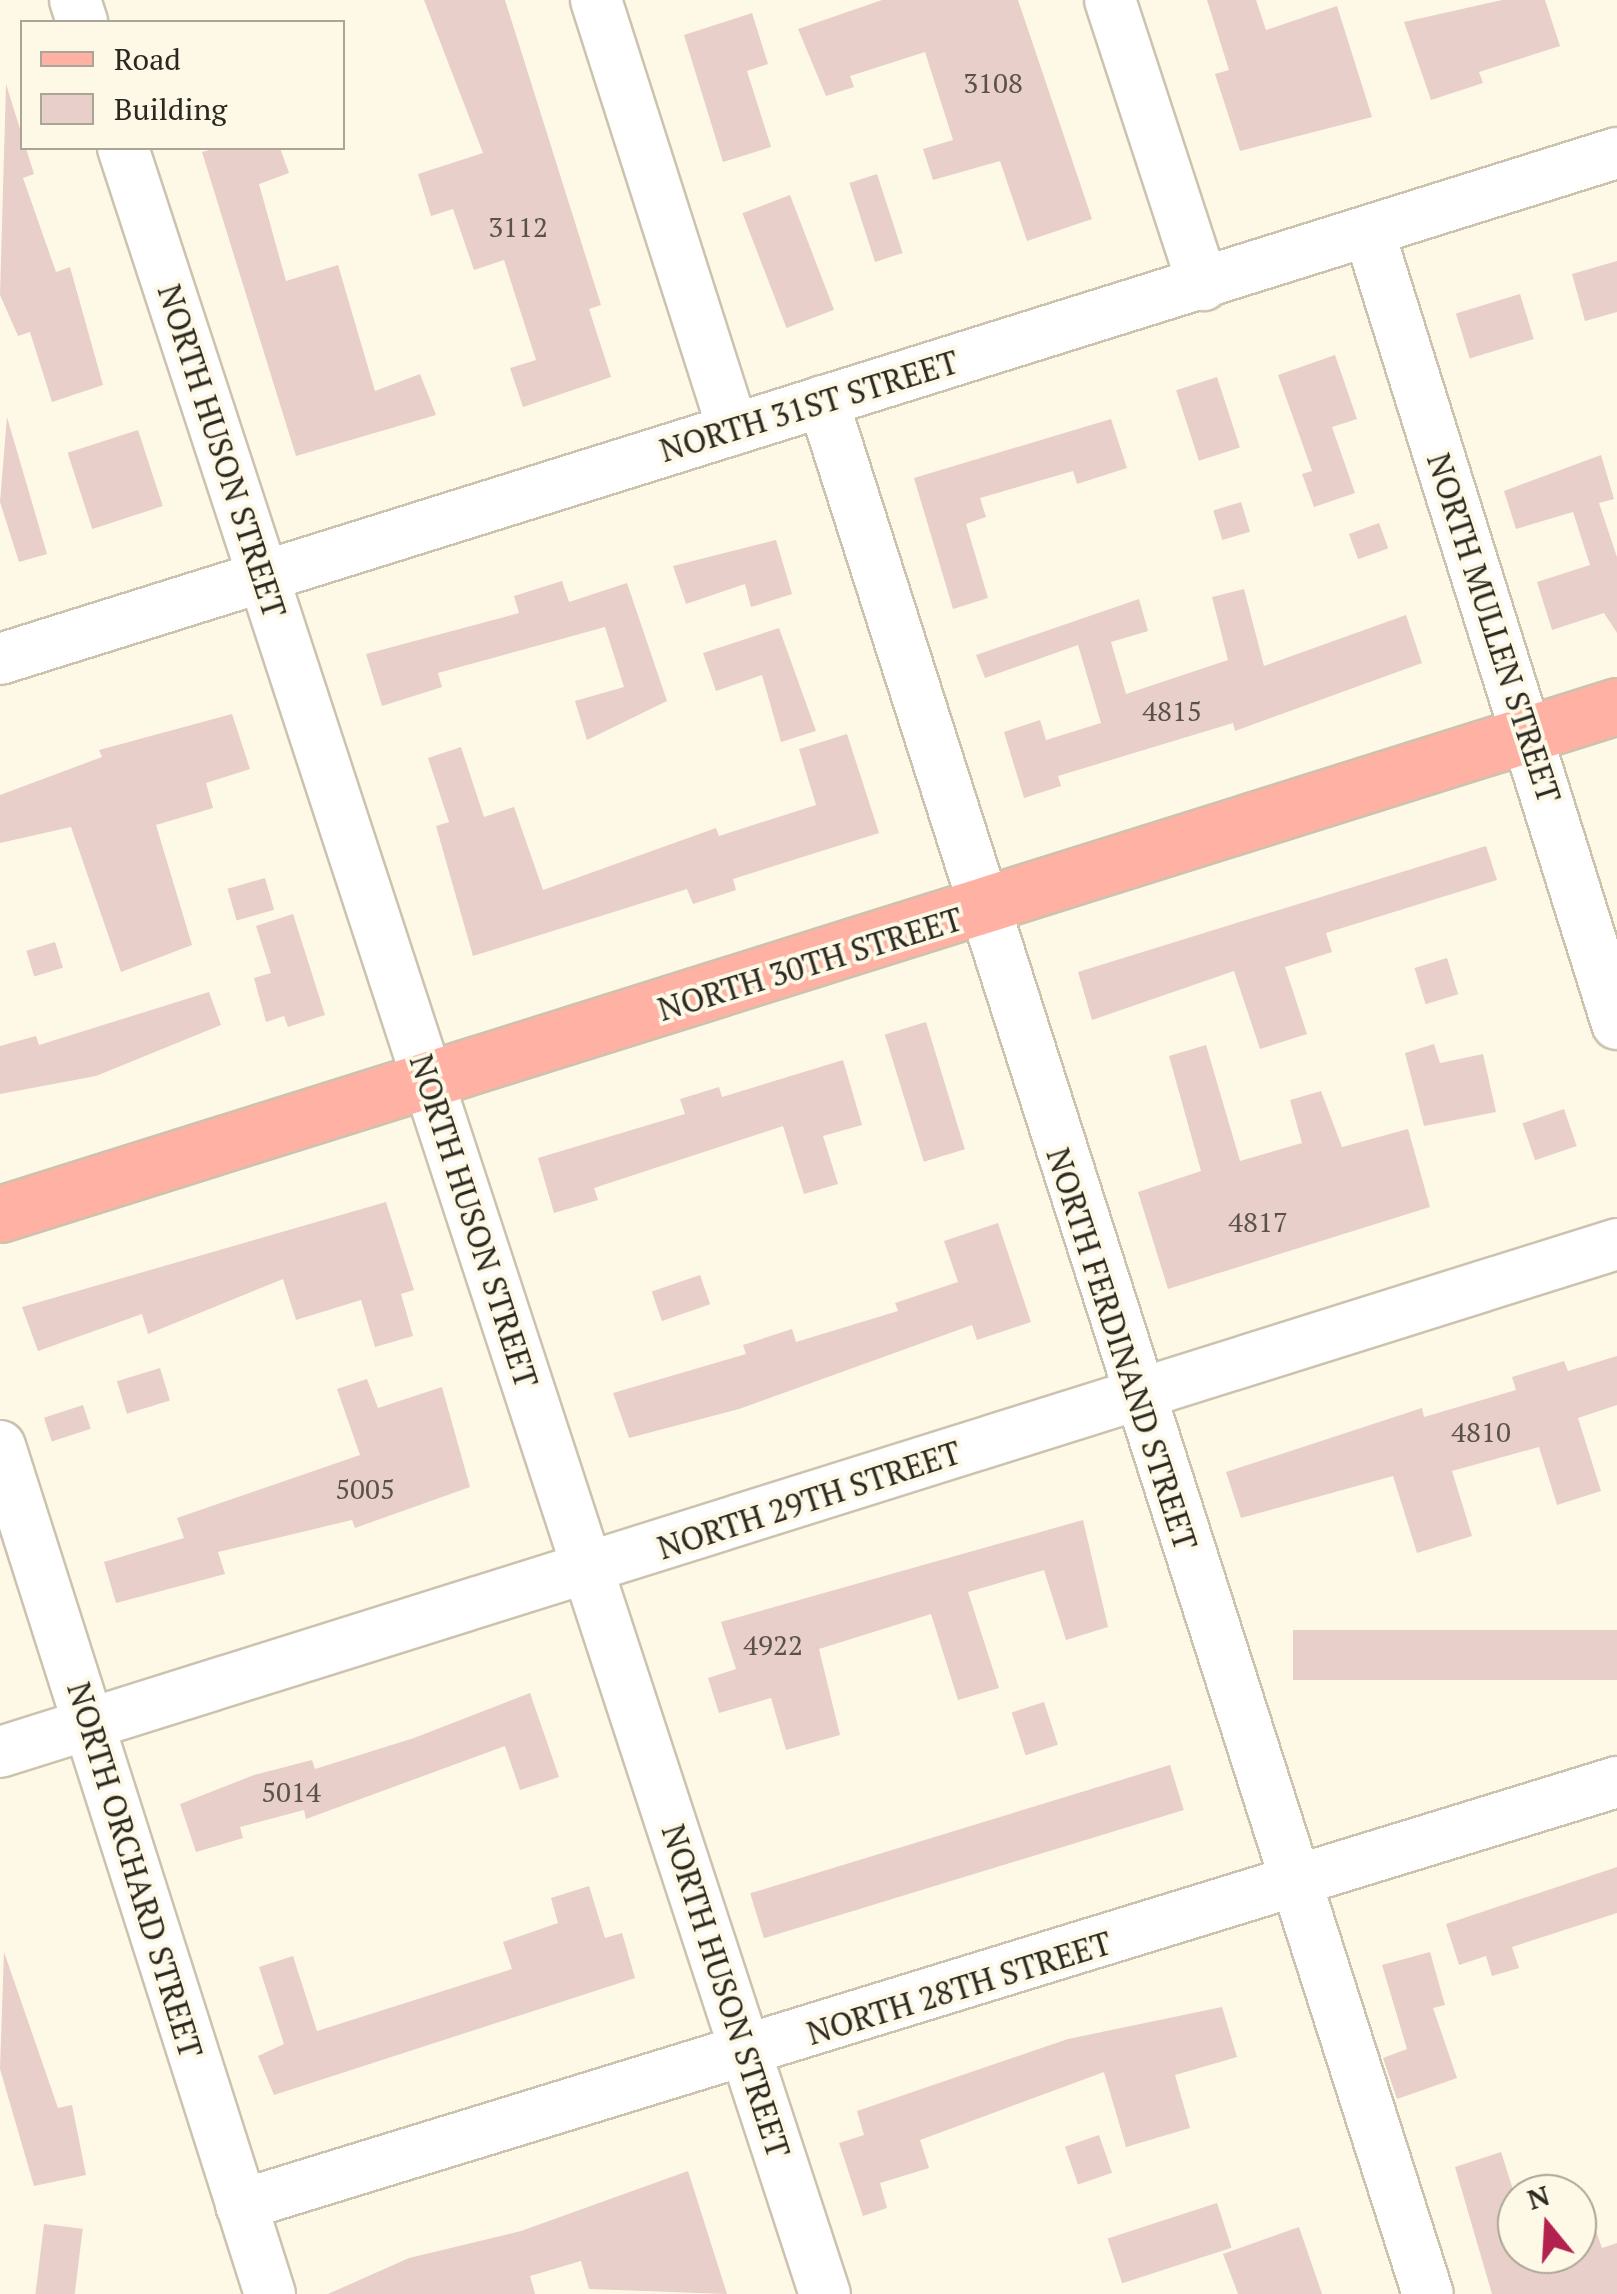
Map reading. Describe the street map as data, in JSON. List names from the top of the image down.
{
  "streets": {
    "main road": ["NORTH 30TH STREET"],
    "street": [
      "NORTH 31ST STREET",
      "NORTH HUSON STREET",
      "NORTH MULLEN STREET",
      "NORTH FERDINAND STREET",
      "NORTH 29TH STREET",
      "NORTH ORCHARD STREET",
      "NORTH 28TH STREET"
    ]
  },
  "crossings": [
    ["NORTH 31ST STREET", "NORTH HUSON STREET"],
    ["NORTH 31ST STREET", "NORTH MULLEN STREET"],
    ["NORTH 31ST STREET", "NORTH FERDINAND STREET"],
    ["NORTH HUSON STREET", "NORTH 30TH STREET"],
    ["NORTH HUSON STREET", "NORTH 29TH STREET"],
    ["NORTH HUSON STREET", "NORTH 28TH STREET"],
    ["NORTH MULLEN STREET", "NORTH 30TH STREET"],
    ["NORTH 30TH STREET", "NORTH FERDINAND STREET"],
    ["NORTH FERDINAND STREET", "NORTH 29TH STREET"],
    ["NORTH FERDINAND STREET", "NORTH 28TH STREET"],
    ["NORTH 29TH STREET", "NORTH ORCHARD STREET"],
    ["NORTH ORCHARD STREET", "NORTH 28TH STREET"]
  ],
  "house_numbers": [
    "3108",
    "3112",
    "4815",
    "4817",
    "4810",
    "5005",
    "4922",
    "5014"
  ],
  "legend": ["Road", "Building"],
  "north": "top"
}
